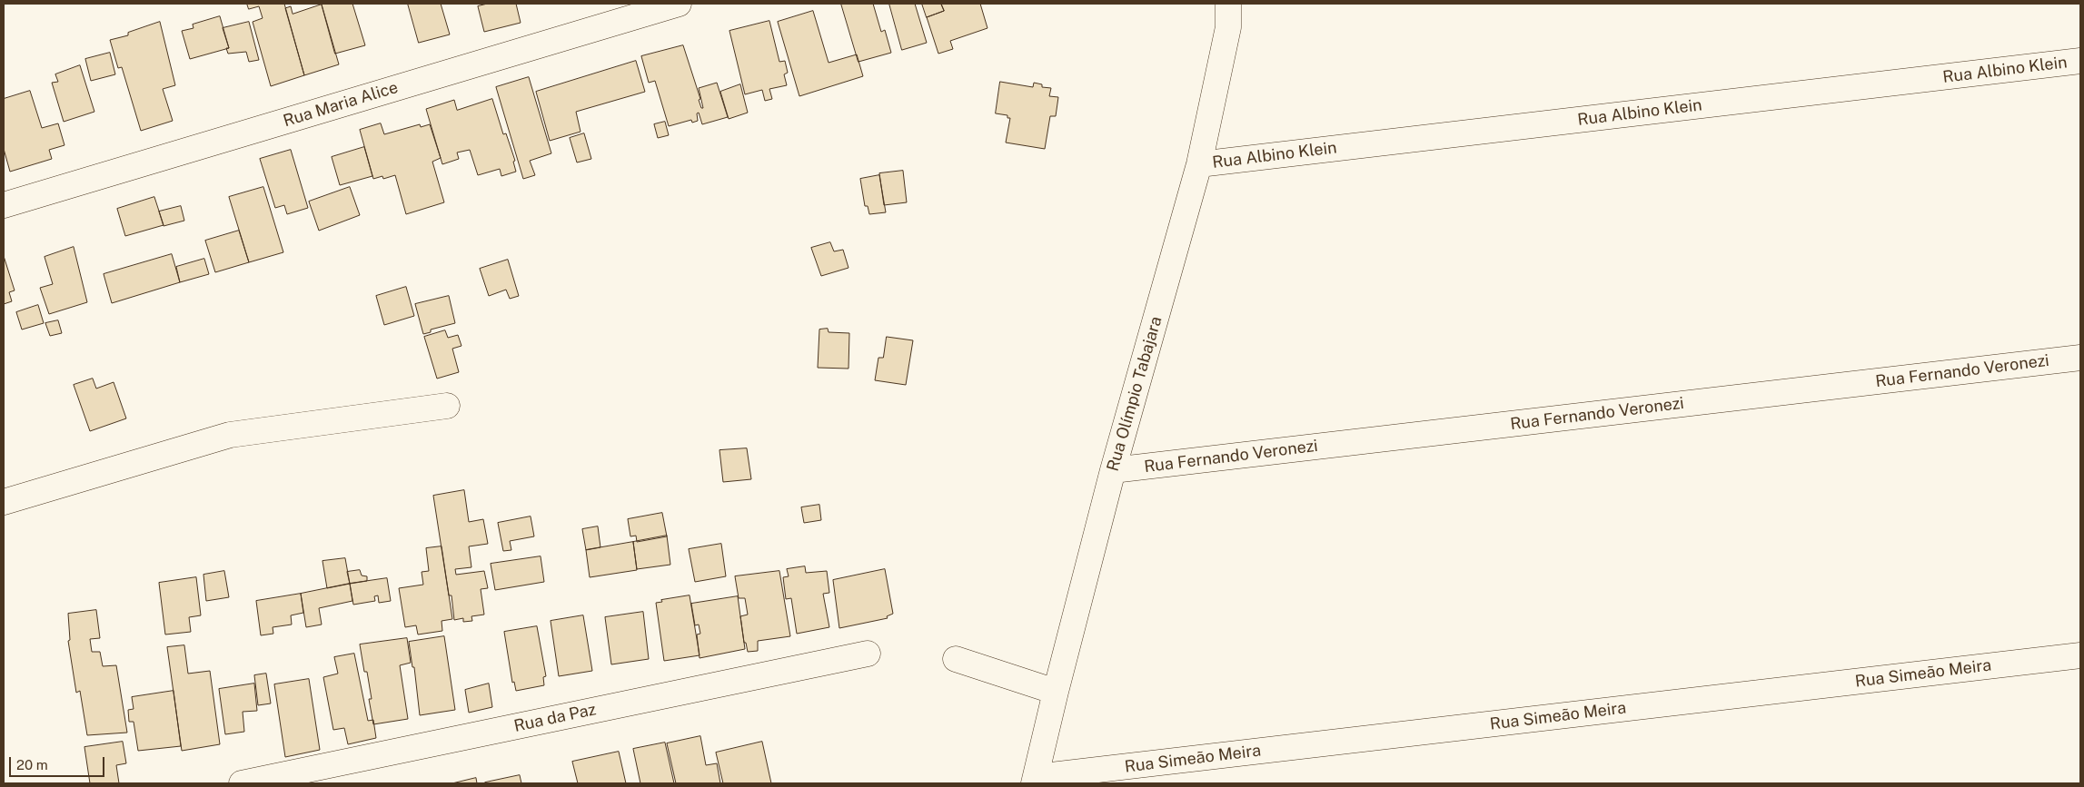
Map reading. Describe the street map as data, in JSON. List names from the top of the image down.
{
  "streets": {
    "street": [
      "Rua Albino Klein",
      "Rua Maria Alice",
      "Rua Fernando Veronezi",
      "Rua Olímpio Tabajara",
      "Rua Simeão Meira",
      "Rua da Paz"
    ]
  },
  "crossings": [
    ["Rua Albino Klein", "Rua Olímpio Tabajara"],
    ["Rua Fernando Veronezi", "Rua Olímpio Tabajara"],
    ["Rua Olímpio Tabajara", "Rua Simeão Meira"]
  ],
  "scale_bar": "20 m"
}
